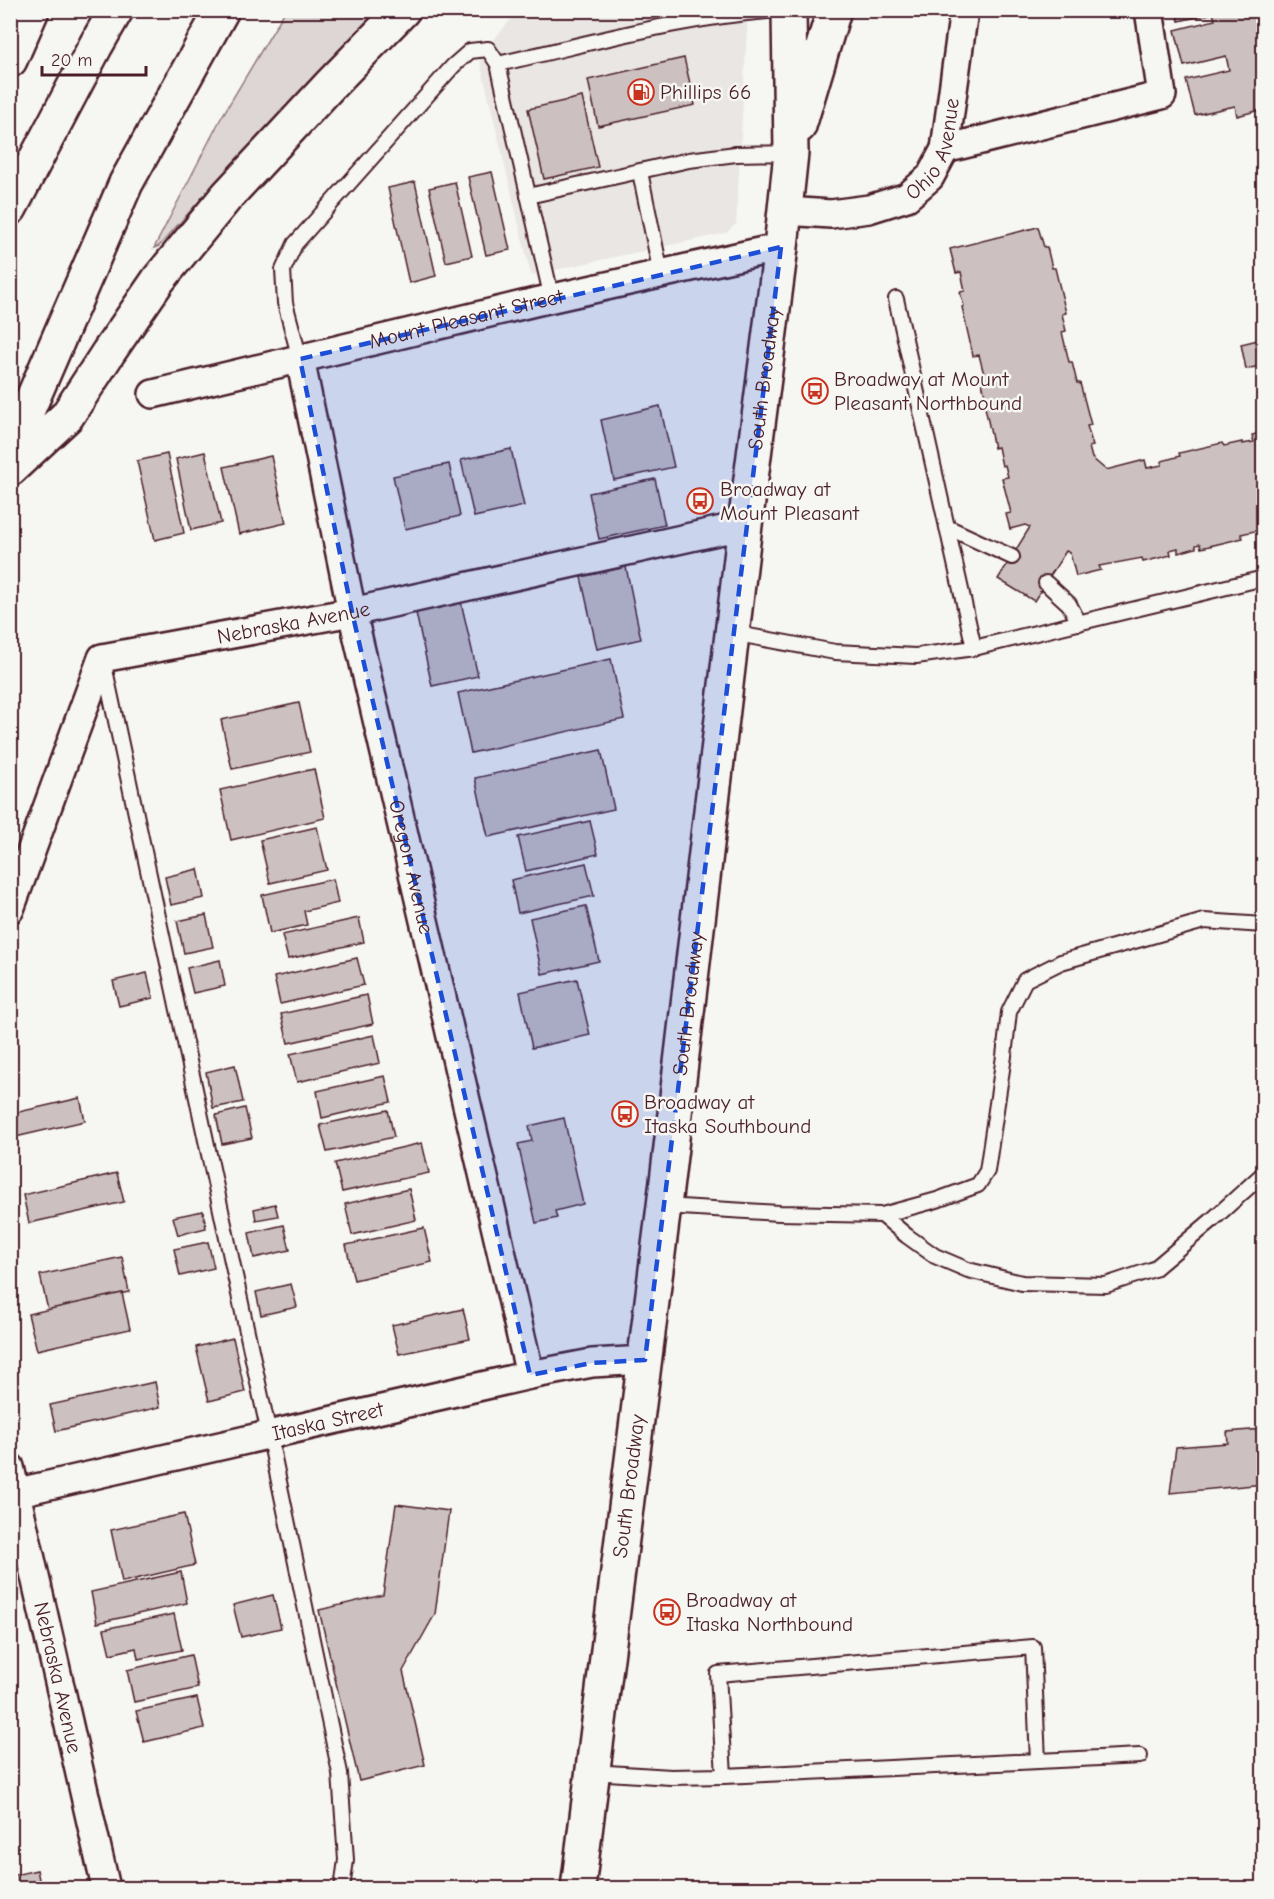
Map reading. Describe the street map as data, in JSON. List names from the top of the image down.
{
  "streets": {
    "main road": ["South Broadway"],
    "street": [
      "Ohio Avenue",
      "Mount Pleasant Street",
      "Nebraska Avenue",
      "Oregon Avenue",
      "Itaska Street"
    ]
  },
  "crossings": [
    ["Ohio Avenue", "South Broadway"],
    ["Mount Pleasant Street", "South Broadway"],
    ["Mount Pleasant Street", "Oregon Avenue"],
    ["South Broadway", "Nebraska Avenue"],
    ["South Broadway", "Itaska Street"],
    ["Nebraska Avenue", "Oregon Avenue"],
    ["Nebraska Avenue", "Itaska Street"],
    ["Oregon Avenue", "Itaska Street"]
  ],
  "places": {
    "fuel station": ["Phillips 66"],
    "bus stop": [
      "Broadway at Mount Pleasant Northbound",
      "Broadway at Mount Pleasant",
      "Broadway at Itaska Southbound",
      "Broadway at Itaska Northbound"
    ]
  },
  "scale_bar": "20 m"
}
